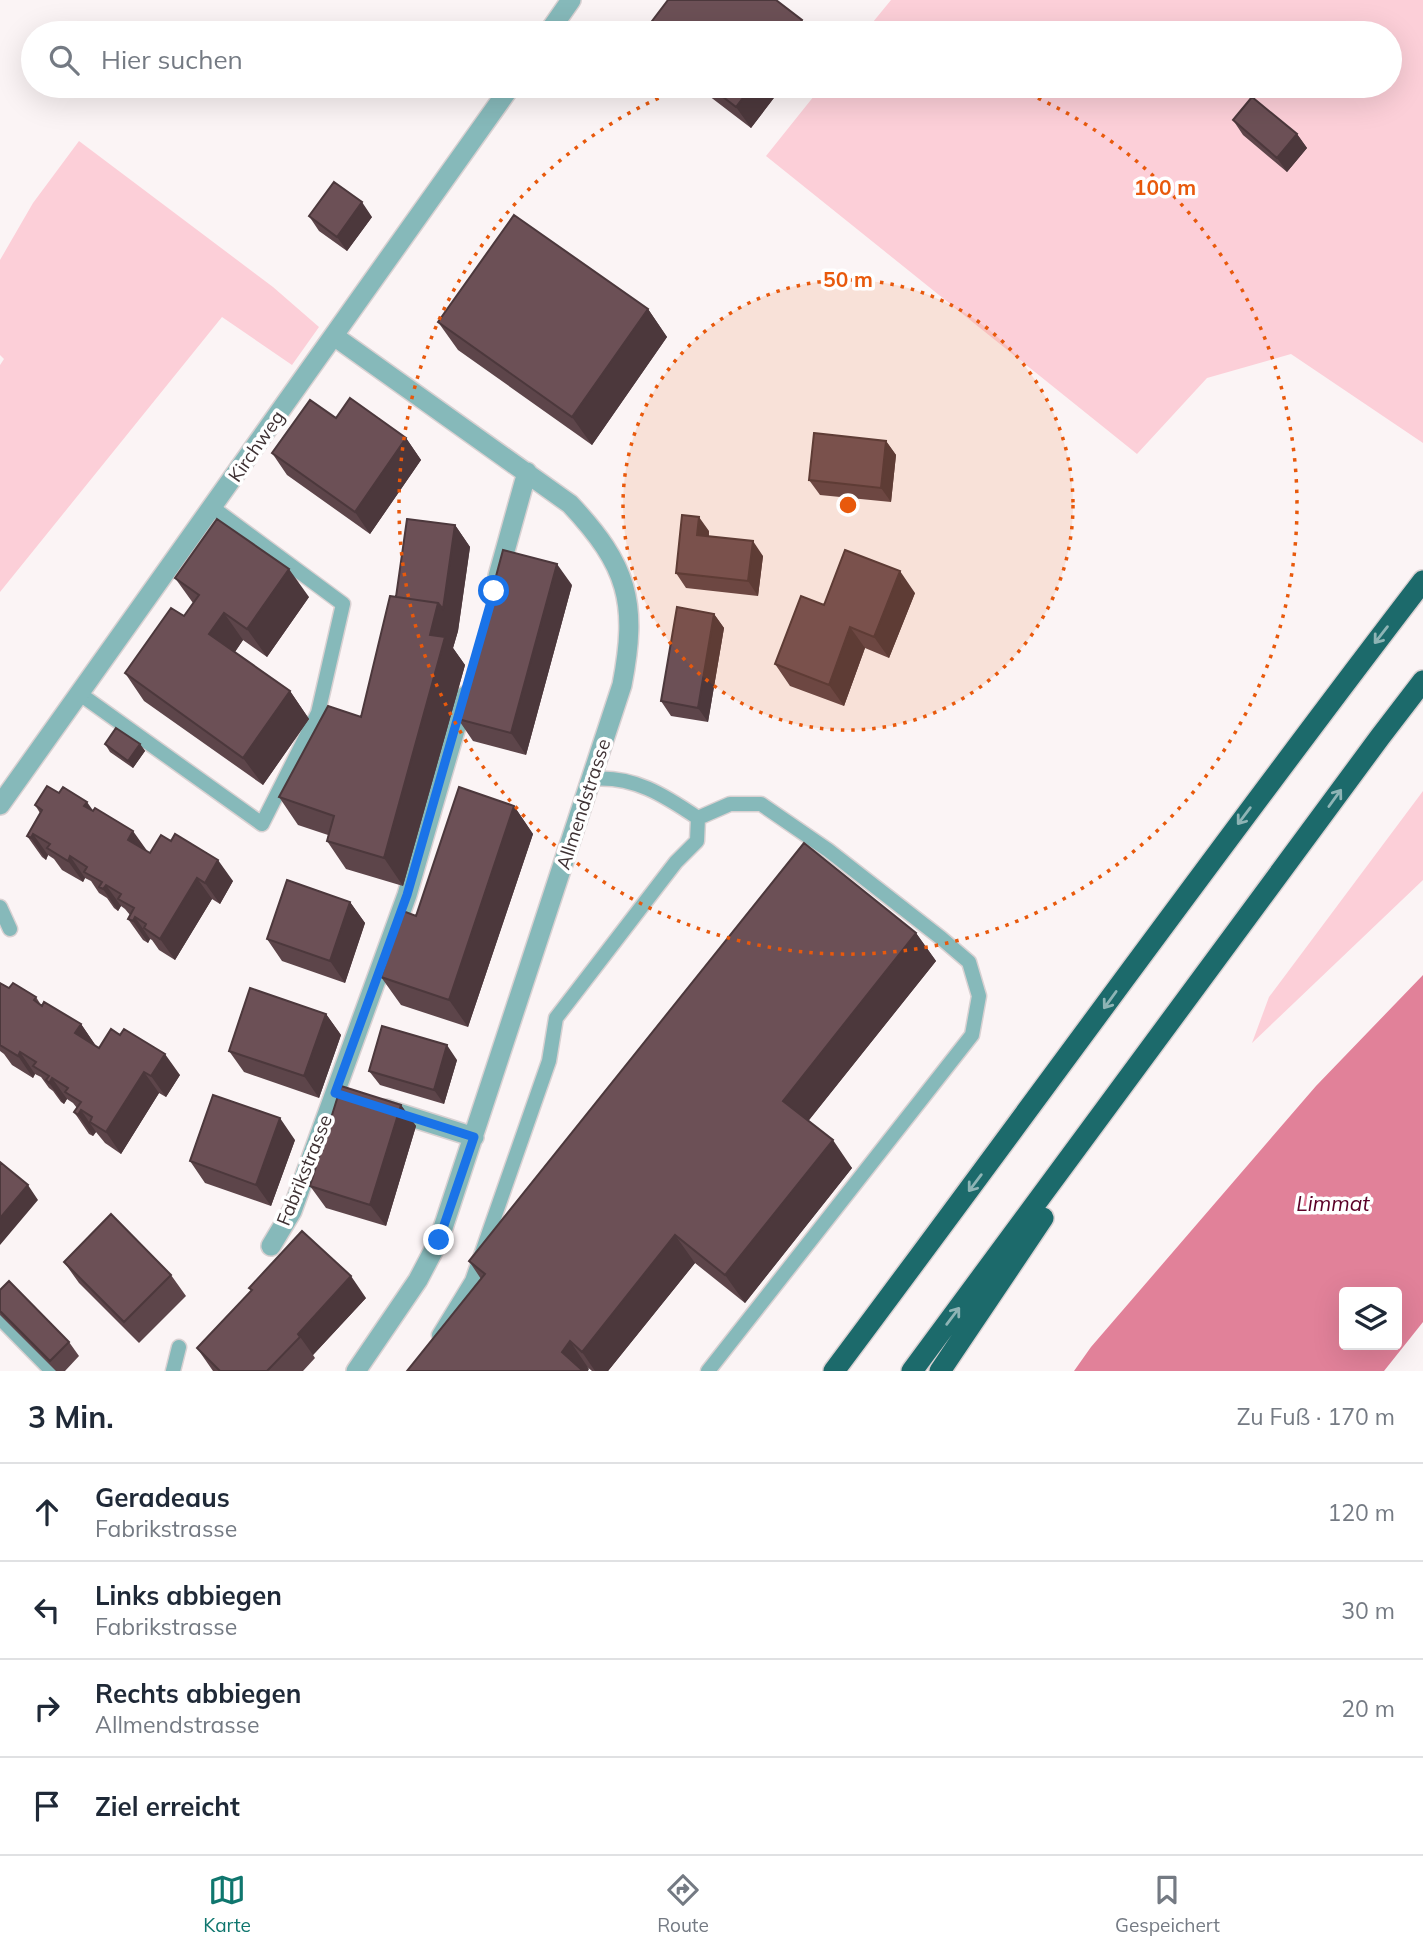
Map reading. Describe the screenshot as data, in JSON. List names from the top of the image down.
{
  "streets": {
    "street": ["Kirchweg", "Allmendstrasse", "Fabrikstrasse"]
  },
  "crossings": [
    ["Kirchweg", "Allmendstrasse"]
  ],
  "water": ["Limmat"],
  "page": {
    "search": "Hier suchen",
    "heading": ["3 Min.", "Zu Fuß · 170 m"],
    "list": [
      ["Geradeaus", "Fabrikstrasse", "120 m"],
      ["Links abbiegen", "Fabrikstrasse", "30 m"],
      ["Rechts abbiegen", "Allmendstrasse", "20 m"],
      "Ziel erreicht"
    ],
    "nav": ["Karte", "Route", "Gespeichert"]
  },
  "rings": ["100 m", "50 m"]
}
